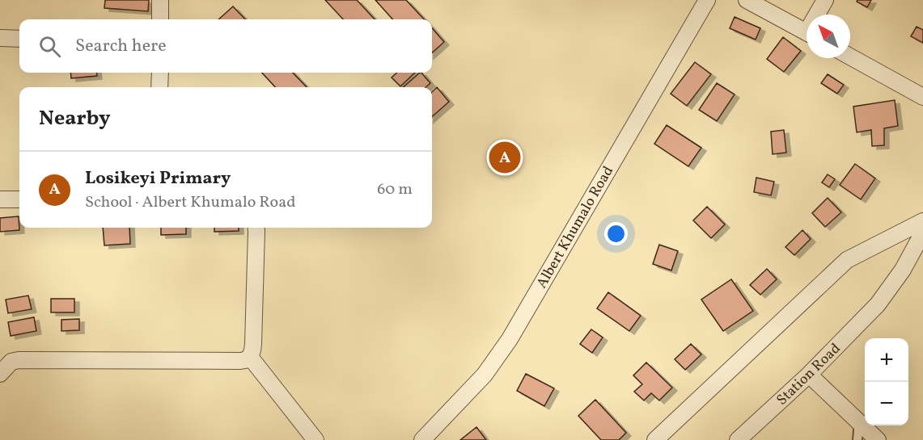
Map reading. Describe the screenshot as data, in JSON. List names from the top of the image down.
{
  "streets": {
    "street": ["Albert Khumalo Road", "Station Road"]
  },
  "north": "top left",
  "page": {
    "search": "Search here",
    "heading": "Nearby",
    "pins": "A",
    "list": [
      {
        "mark": "A",
        "name": "Losikeyi Primary",
        "note": "School · Albert Khumalo Road",
        "value": "60 m"
      }
    ],
    "map_buttons": ["+", "−"]
  }
}
